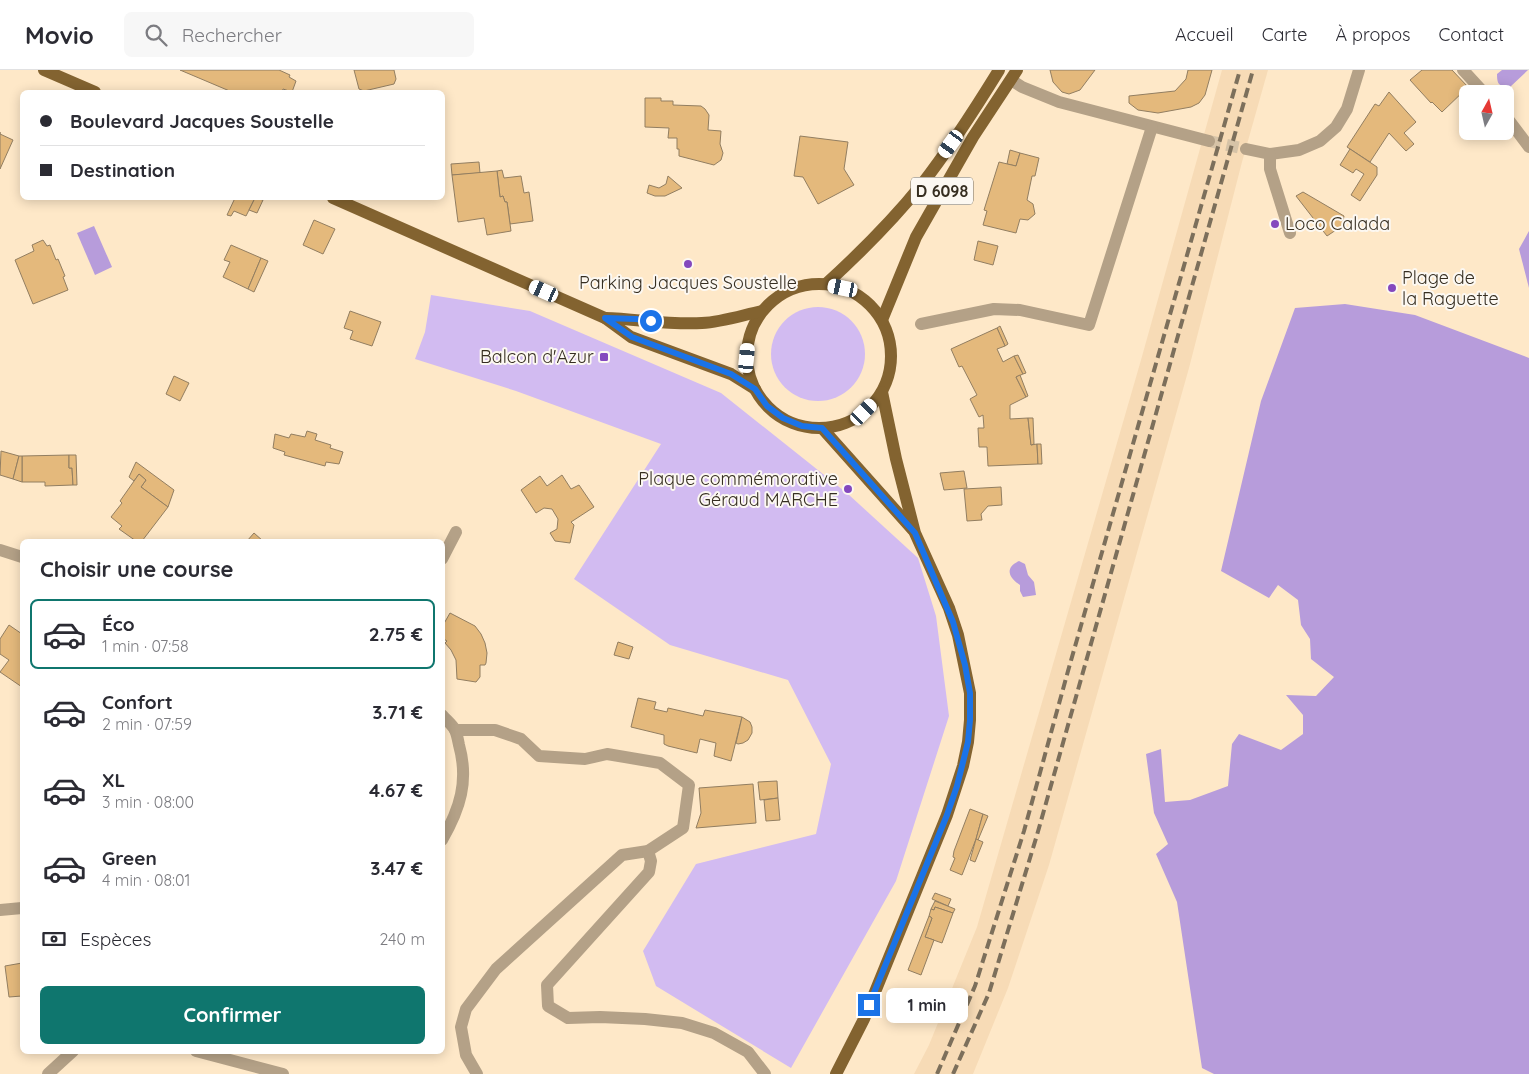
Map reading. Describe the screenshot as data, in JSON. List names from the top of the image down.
{
  "streets": {
    "main road": ["D 6098"]
  },
  "places": {
    "other": [
      "Loco Calada",
      "Parking Jacques Soustelle",
      "Plage de la Raguette",
      "Plaque commémorative Géraud MARCHE"
    ],
    "transit": ["Balcon d'Azur"]
  },
  "north": "top",
  "page": {
    "header": "Movio",
    "search": "Rechercher",
    "nav": [
      "Accueil",
      "Carte",
      "À propos",
      "Contact"
    ],
    "banner": ["Boulevard Jacques Soustelle", "Destination"],
    "heading": "Choisir une course",
    "list": [
      {
        "name": "Éco",
        "note": "1 min · 07:58",
        "value": "2.75 €"
      },
      {
        "name": "Confort",
        "note": "2 min · 07:59",
        "value": "3.71 €"
      },
      {
        "name": "XL",
        "note": "3 min · 08:00",
        "value": "4.67 €"
      },
      {
        "name": "Green",
        "note": "4 min · 08:01",
        "value": "3.47 €"
      }
    ],
    "pay": ["Espèces", "240 m"],
    "buttons": "Confirmer",
    "bubble": "1 min"
  }
}
